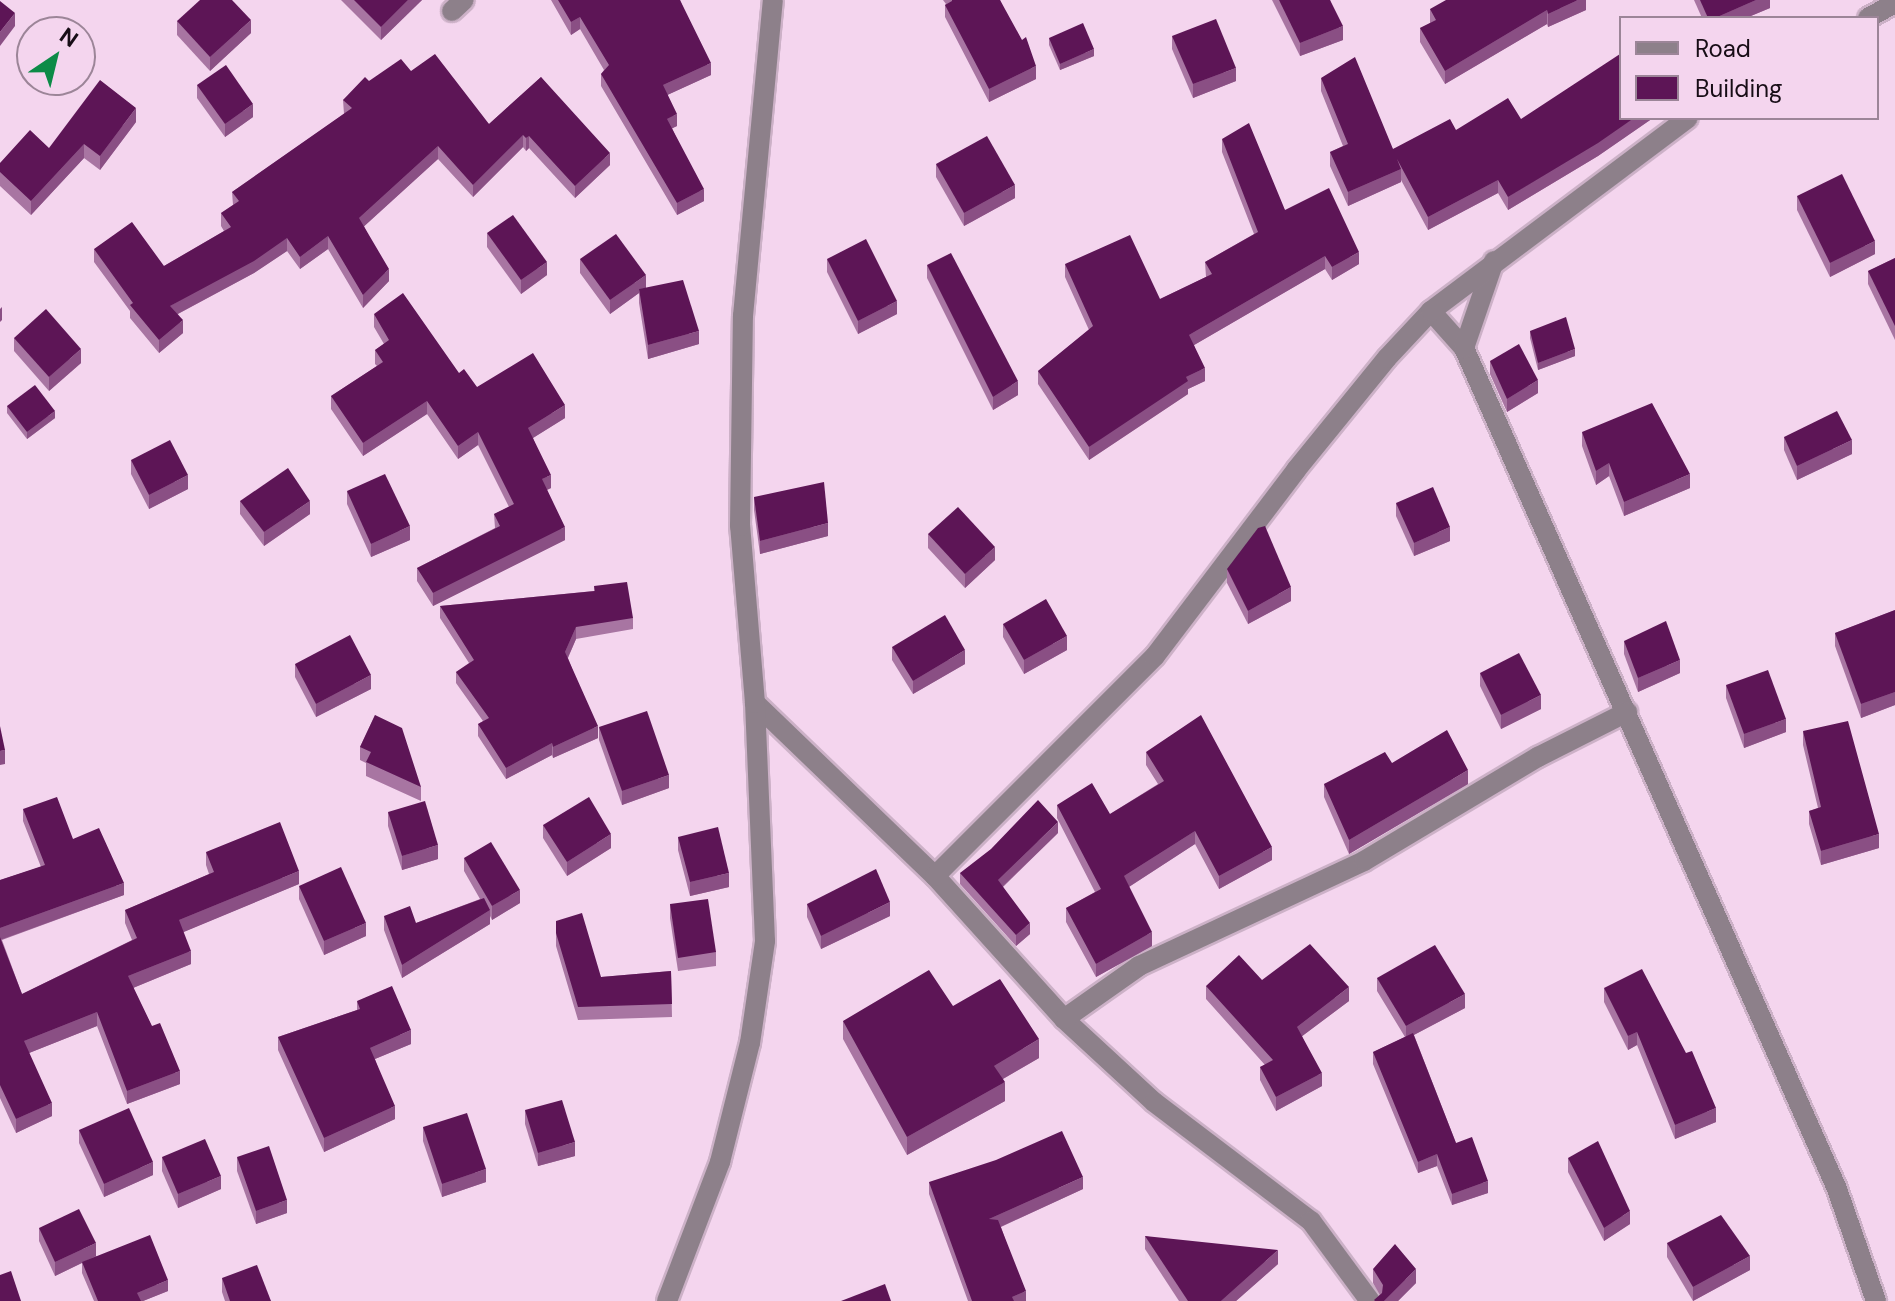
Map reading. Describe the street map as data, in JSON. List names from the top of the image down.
{
  "legend": ["Road", "Building"],
  "north": "top right"
}
